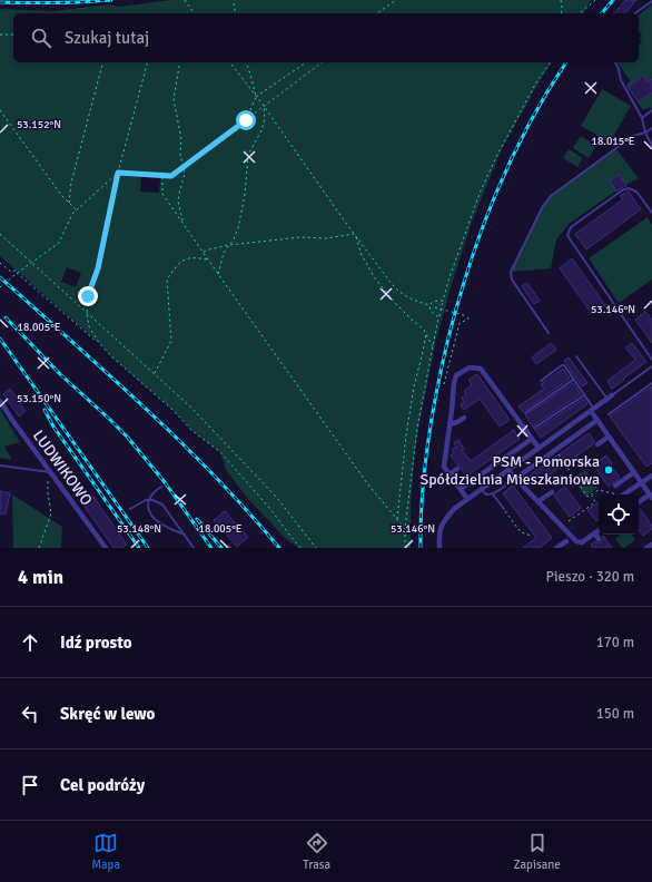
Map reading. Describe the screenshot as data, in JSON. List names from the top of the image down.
{
  "streets": {
    "street": ["LUDWIKOWO"]
  },
  "places": ["PSM - Pomorska Spółdzielnia Mieszkaniowa"],
  "page": {
    "search": "Szukaj tutaj",
    "heading": ["4 min", "Pieszo · 320 m"],
    "list": [
      ["Idź prosto", "170 m"],
      ["Skręć w lewo", "150 m"],
      "Cel podróży"
    ],
    "nav": ["Mapa", "Trasa", "Zapisane"]
  },
  "coordinates": [
    "53.152°N",
    "18.015°E",
    "53.146°N",
    "18.005°E",
    "53.150°N",
    "53.148°N"
  ]
}
